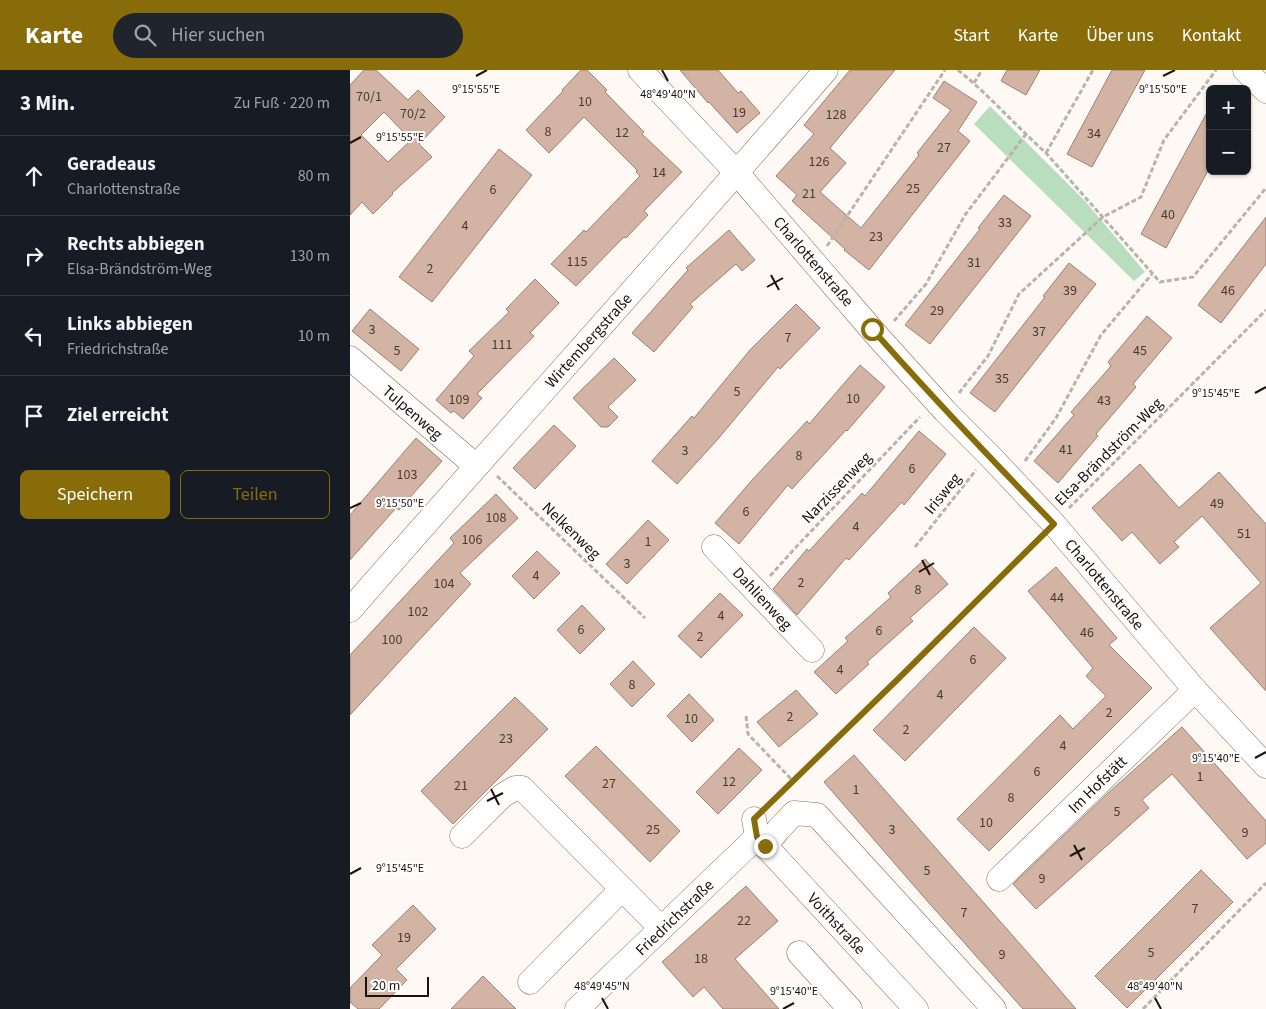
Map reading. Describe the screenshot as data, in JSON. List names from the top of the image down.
{
  "streets": {
    "street": [
      "Charlottenstraße",
      "Wirtembergstraße",
      "Tulpenweg",
      "Dahlienweg",
      "Im Hofstätt",
      "Friedrichstraße",
      "Voithstraße"
    ],
    "path": [
      "Elsa-Brändström-Weg",
      "Narzissenweg",
      "Irisweg",
      "Nelkenweg"
    ]
  },
  "crossings": [
    ["Charlottenstraße", "Wirtembergstraße"],
    ["Charlottenstraße", "Elsa-Brändström-Weg"],
    ["Charlottenstraße", "Narzissenweg"],
    ["Charlottenstraße", "Irisweg"],
    ["Charlottenstraße", "Im Hofstätt"],
    ["Wirtembergstraße", "Tulpenweg"],
    ["Wirtembergstraße", "Nelkenweg"],
    ["Tulpenweg", "Nelkenweg"],
    ["Elsa-Brändström-Weg", "Friedrichstraße"],
    ["Elsa-Brändström-Weg", "Voithstraße"],
    ["Narzissenweg", "Dahlienweg"],
    ["Friedrichstraße", "Voithstraße"]
  ],
  "house_numbers": [
    "70/1",
    "10",
    "19",
    "70/2",
    "128",
    "8",
    "12",
    "34",
    "27",
    "126",
    "14",
    "25",
    "6",
    "21",
    "40",
    "33",
    "4",
    "23",
    "115",
    "31",
    "2",
    "39",
    "46",
    "29",
    "3",
    "37",
    "7",
    "111",
    "5",
    "45",
    "35",
    "5",
    "10",
    "109",
    "43",
    "41",
    "3",
    "8",
    "6",
    "103",
    "49",
    "6",
    "108",
    "4",
    "51",
    "106",
    "1",
    "3",
    "4",
    "2",
    "104",
    "8",
    "44",
    "102",
    "4",
    "6",
    "6",
    "46",
    "2",
    "100",
    "6",
    "4",
    "8",
    "4",
    "2",
    "2",
    "10",
    "2",
    "23",
    "4",
    "6",
    "1",
    "12",
    "27",
    "21",
    "1",
    "8",
    "5",
    "10",
    "25",
    "3",
    "9",
    "5",
    "9",
    "7",
    "7",
    "22",
    "19",
    "5",
    "9",
    "18"
  ],
  "scale_bar": "20 m",
  "page": {
    "header": "Karte",
    "search": "Hier suchen",
    "nav": [
      "Start",
      "Karte",
      "Über uns",
      "Kontakt"
    ],
    "heading": ["3 Min.", "Zu Fuß · 220 m"],
    "map_buttons": ["+", "−"],
    "list": [
      ["Geradeaus", "Charlottenstraße", "80 m"],
      ["Rechts abbiegen", "Elsa-Brändström-Weg", "130 m"],
      ["Links abbiegen", "Friedrichstraße", "10 m"],
      "Ziel erreicht"
    ],
    "buttons": ["Speichern", "Teilen"],
    "scale": "20 m"
  },
  "coordinates": [
    "9°15'55\"E",
    "9°15'50\"E",
    "48°49'40\"N",
    "9°15'45\"E",
    "9°15'40\"E",
    "48°49'45\"N"
  ]
}
